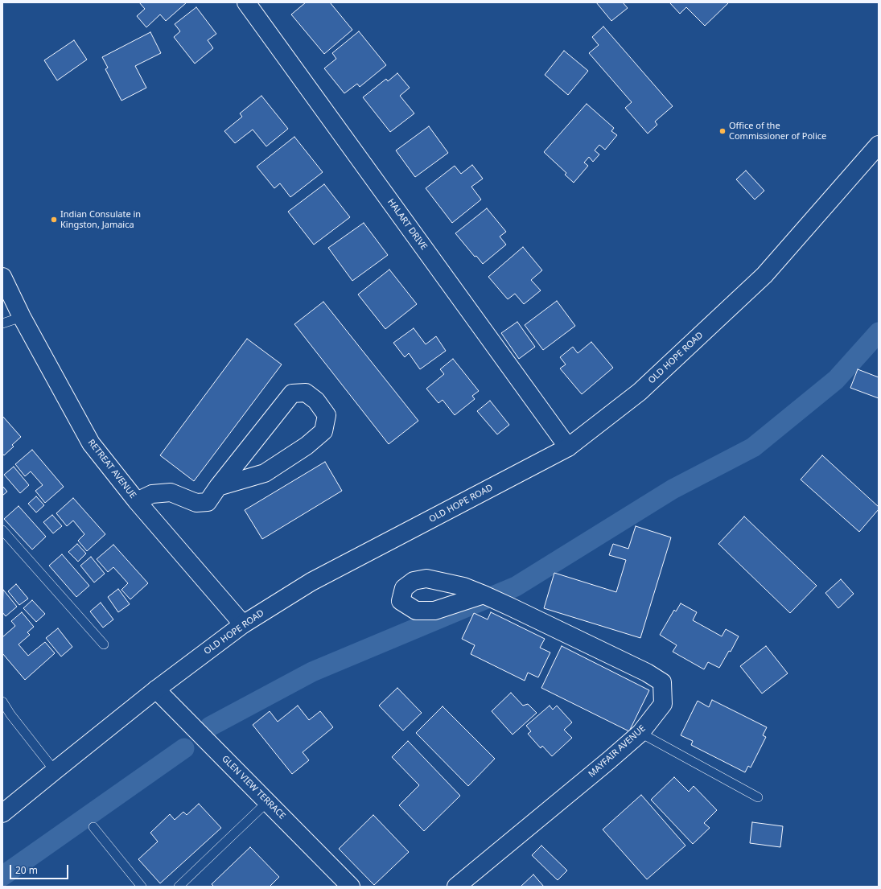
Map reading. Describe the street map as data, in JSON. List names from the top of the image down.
{
  "streets": {
    "street": [
      "HALART DRIVE",
      "OLD HOPE ROAD",
      "RETREAT AVENUE",
      "MAYFAIR AVENUE",
      "GLEN VIEW TERRACE"
    ]
  },
  "crossings": [
    ["HALART DRIVE", "OLD HOPE ROAD"],
    ["OLD HOPE ROAD", "RETREAT AVENUE"],
    ["OLD HOPE ROAD", "GLEN VIEW TERRACE"]
  ],
  "places": ["Office of the Commissioner of Police", "Indian Consulate in Kingston, Jamaica"],
  "scale_bar": "20 m"
}
